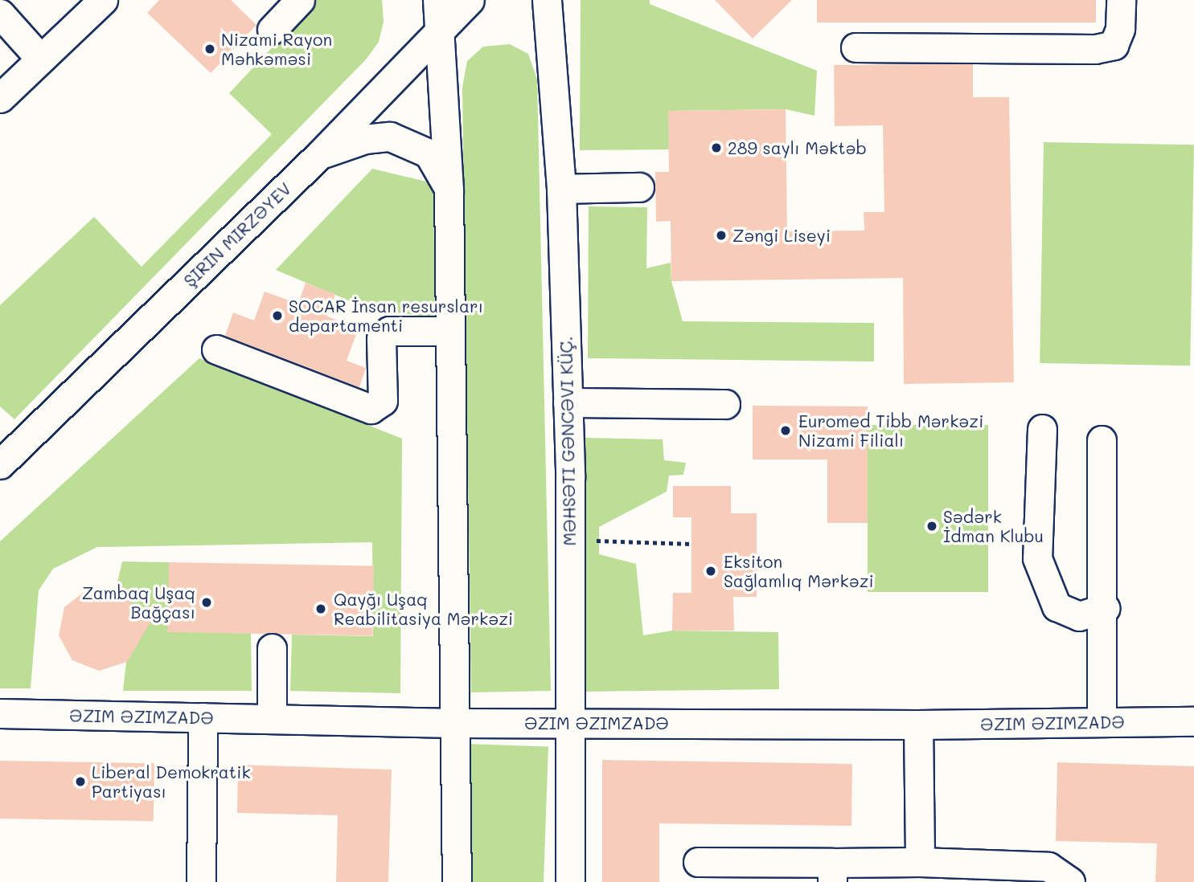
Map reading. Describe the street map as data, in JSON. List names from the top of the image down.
{
  "streets": {
    "street": ["ŞIRIN MIRZƏYEV", "MƏHSƏTI GƏNCƏVI KÜÇ.", "ƏZIM ƏZIMZADƏ"]
  },
  "crossings": [
    ["MƏHSƏTI GƏNCƏVI KÜÇ.", "ƏZIM ƏZIMZADƏ"]
  ],
  "places": [
    "Nizami Rayon Məhkəməsi",
    "289 saylı Məktəb",
    "Zəngi Liseyi",
    "SOCAR İnsan resursları departamenti",
    "Euromed Tibb Mərkəzi Nizami Filialı",
    "Sədərk İdman Klubu",
    "Eksiton Sağlamlıq Mərkəzi",
    "Zambaq Uşaq Bağçası",
    "Qayğı Uşaq Reabilitasiya Mərkəzi",
    "Liberal Demokratik Partiyası"
  ]
}
